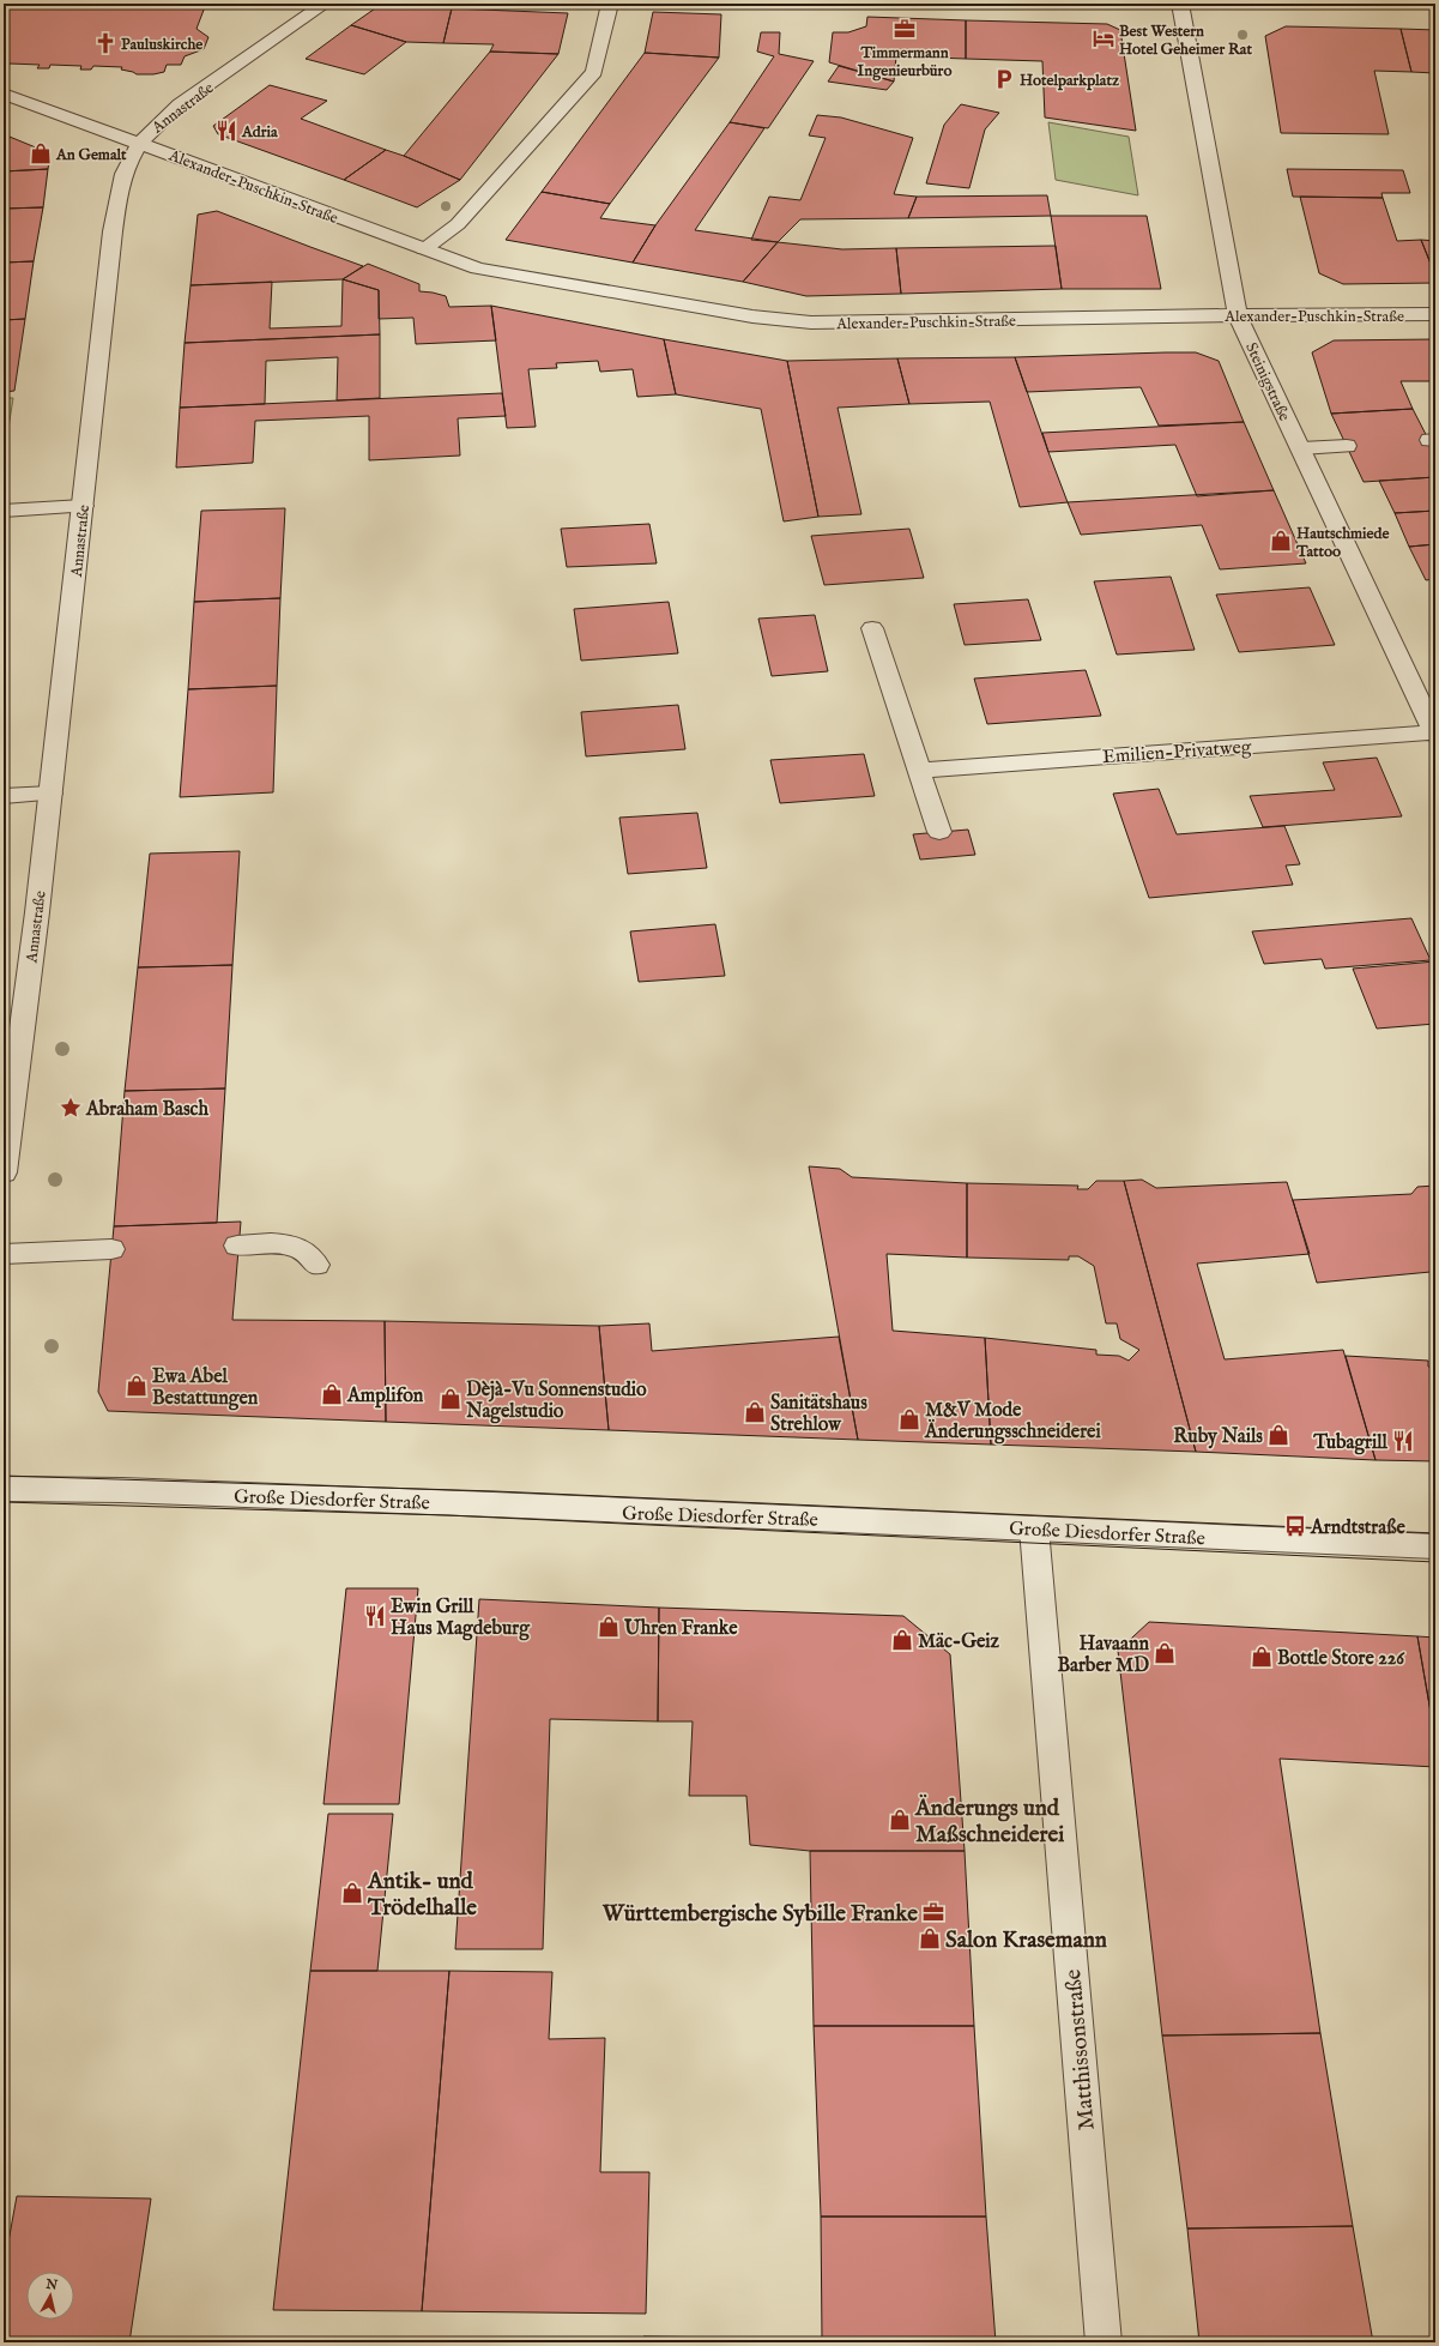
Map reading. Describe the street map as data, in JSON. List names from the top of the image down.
{
  "streets": {
    "street": [
      "Annastraße",
      "Alexander-Puschkin-Straße",
      "Steinigstraße",
      "Emilien-Privatweg",
      "Große Diesdorfer Straße",
      "Matthissonstraße"
    ]
  },
  "crossings": [
    ["Annastraße", "Alexander-Puschkin-Straße"],
    ["Alexander-Puschkin-Straße", "Steinigstraße"],
    ["Steinigstraße", "Emilien-Privatweg"],
    ["Große Diesdorfer Straße", "Matthissonstraße"]
  ],
  "places": {
    "office": ["Timmermann Ingenieurbüro", "Württembergische Sybille Franke"],
    "hotel": ["Best Western Hotel Geheimer Rat"],
    "church": ["Pauluskirche"],
    "parking": ["Hotelparkplatz"],
    "restaurant": ["Adria", "Tubagrill", "Ewin Grill Haus Magdeburg"],
    "shop": [
      "An Gemalt",
      "Hautschmiede Tattoo",
      "Ewa Abel Bestattungen",
      "Amplifon",
      "Dèjà-Vu Sonnenstudio Nagelstudio",
      "Sanitätshaus Strehlow",
      "M&V Mode Änderungsschneiderei",
      "Ruby Nails",
      "Uhren Franke",
      "Mäc-Geiz",
      "Havaann Barber MD",
      "Bottle Store 226",
      "Änderungs und Maßschneiderei",
      "Antik- und Trödelhalle",
      "Salon Krasemann"
    ],
    "place": ["Abraham Basch"],
    "bus stop": ["Arndtstraße"]
  },
  "north": "top"
}
